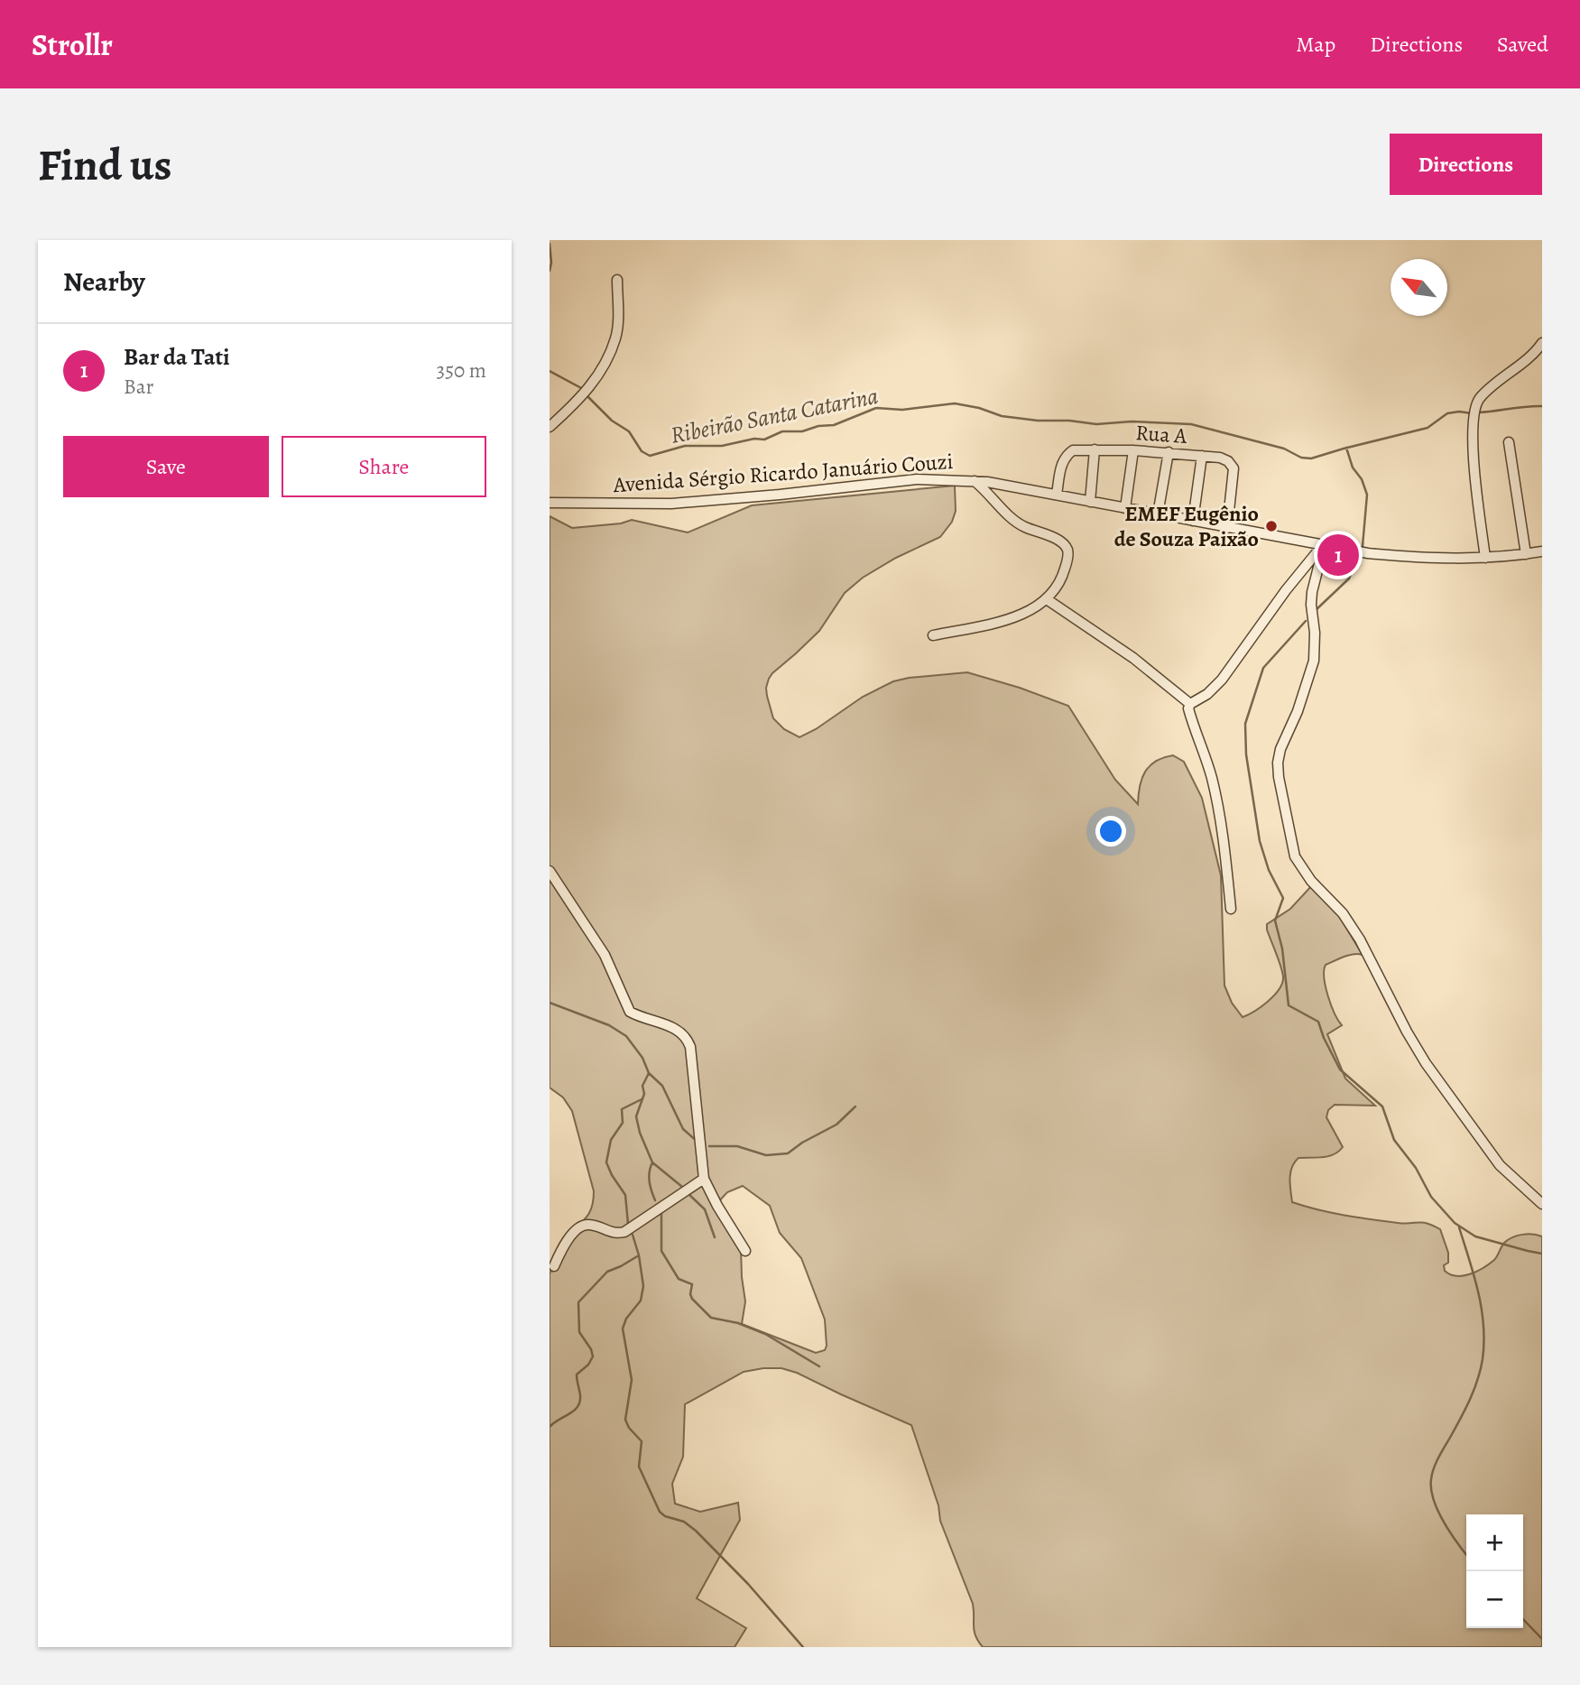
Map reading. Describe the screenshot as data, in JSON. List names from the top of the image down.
{
  "streets": {
    "street": ["Rua A", "Avenida Sérgio Ricardo Januário Couzi"]
  },
  "crossings": [
    ["Rua A", "Avenida Sérgio Ricardo Januário Couzi"]
  ],
  "water": ["Ribeirão Santa Catarina"],
  "places": ["EMEF Eugênio de Souza Paixão"],
  "north": "top left",
  "page": {
    "header": "Strollr",
    "nav": ["Map", "Directions", "Saved"],
    "buttons": [
      "Directions",
      ["Save", "Share"]
    ],
    "title": "Find us",
    "heading": "Nearby",
    "list": [
      {
        "mark": "1",
        "name": "Bar da Tati",
        "note": "Bar",
        "value": "350 m"
      }
    ],
    "pins": "1",
    "map_buttons": ["+", "−"]
  }
}
